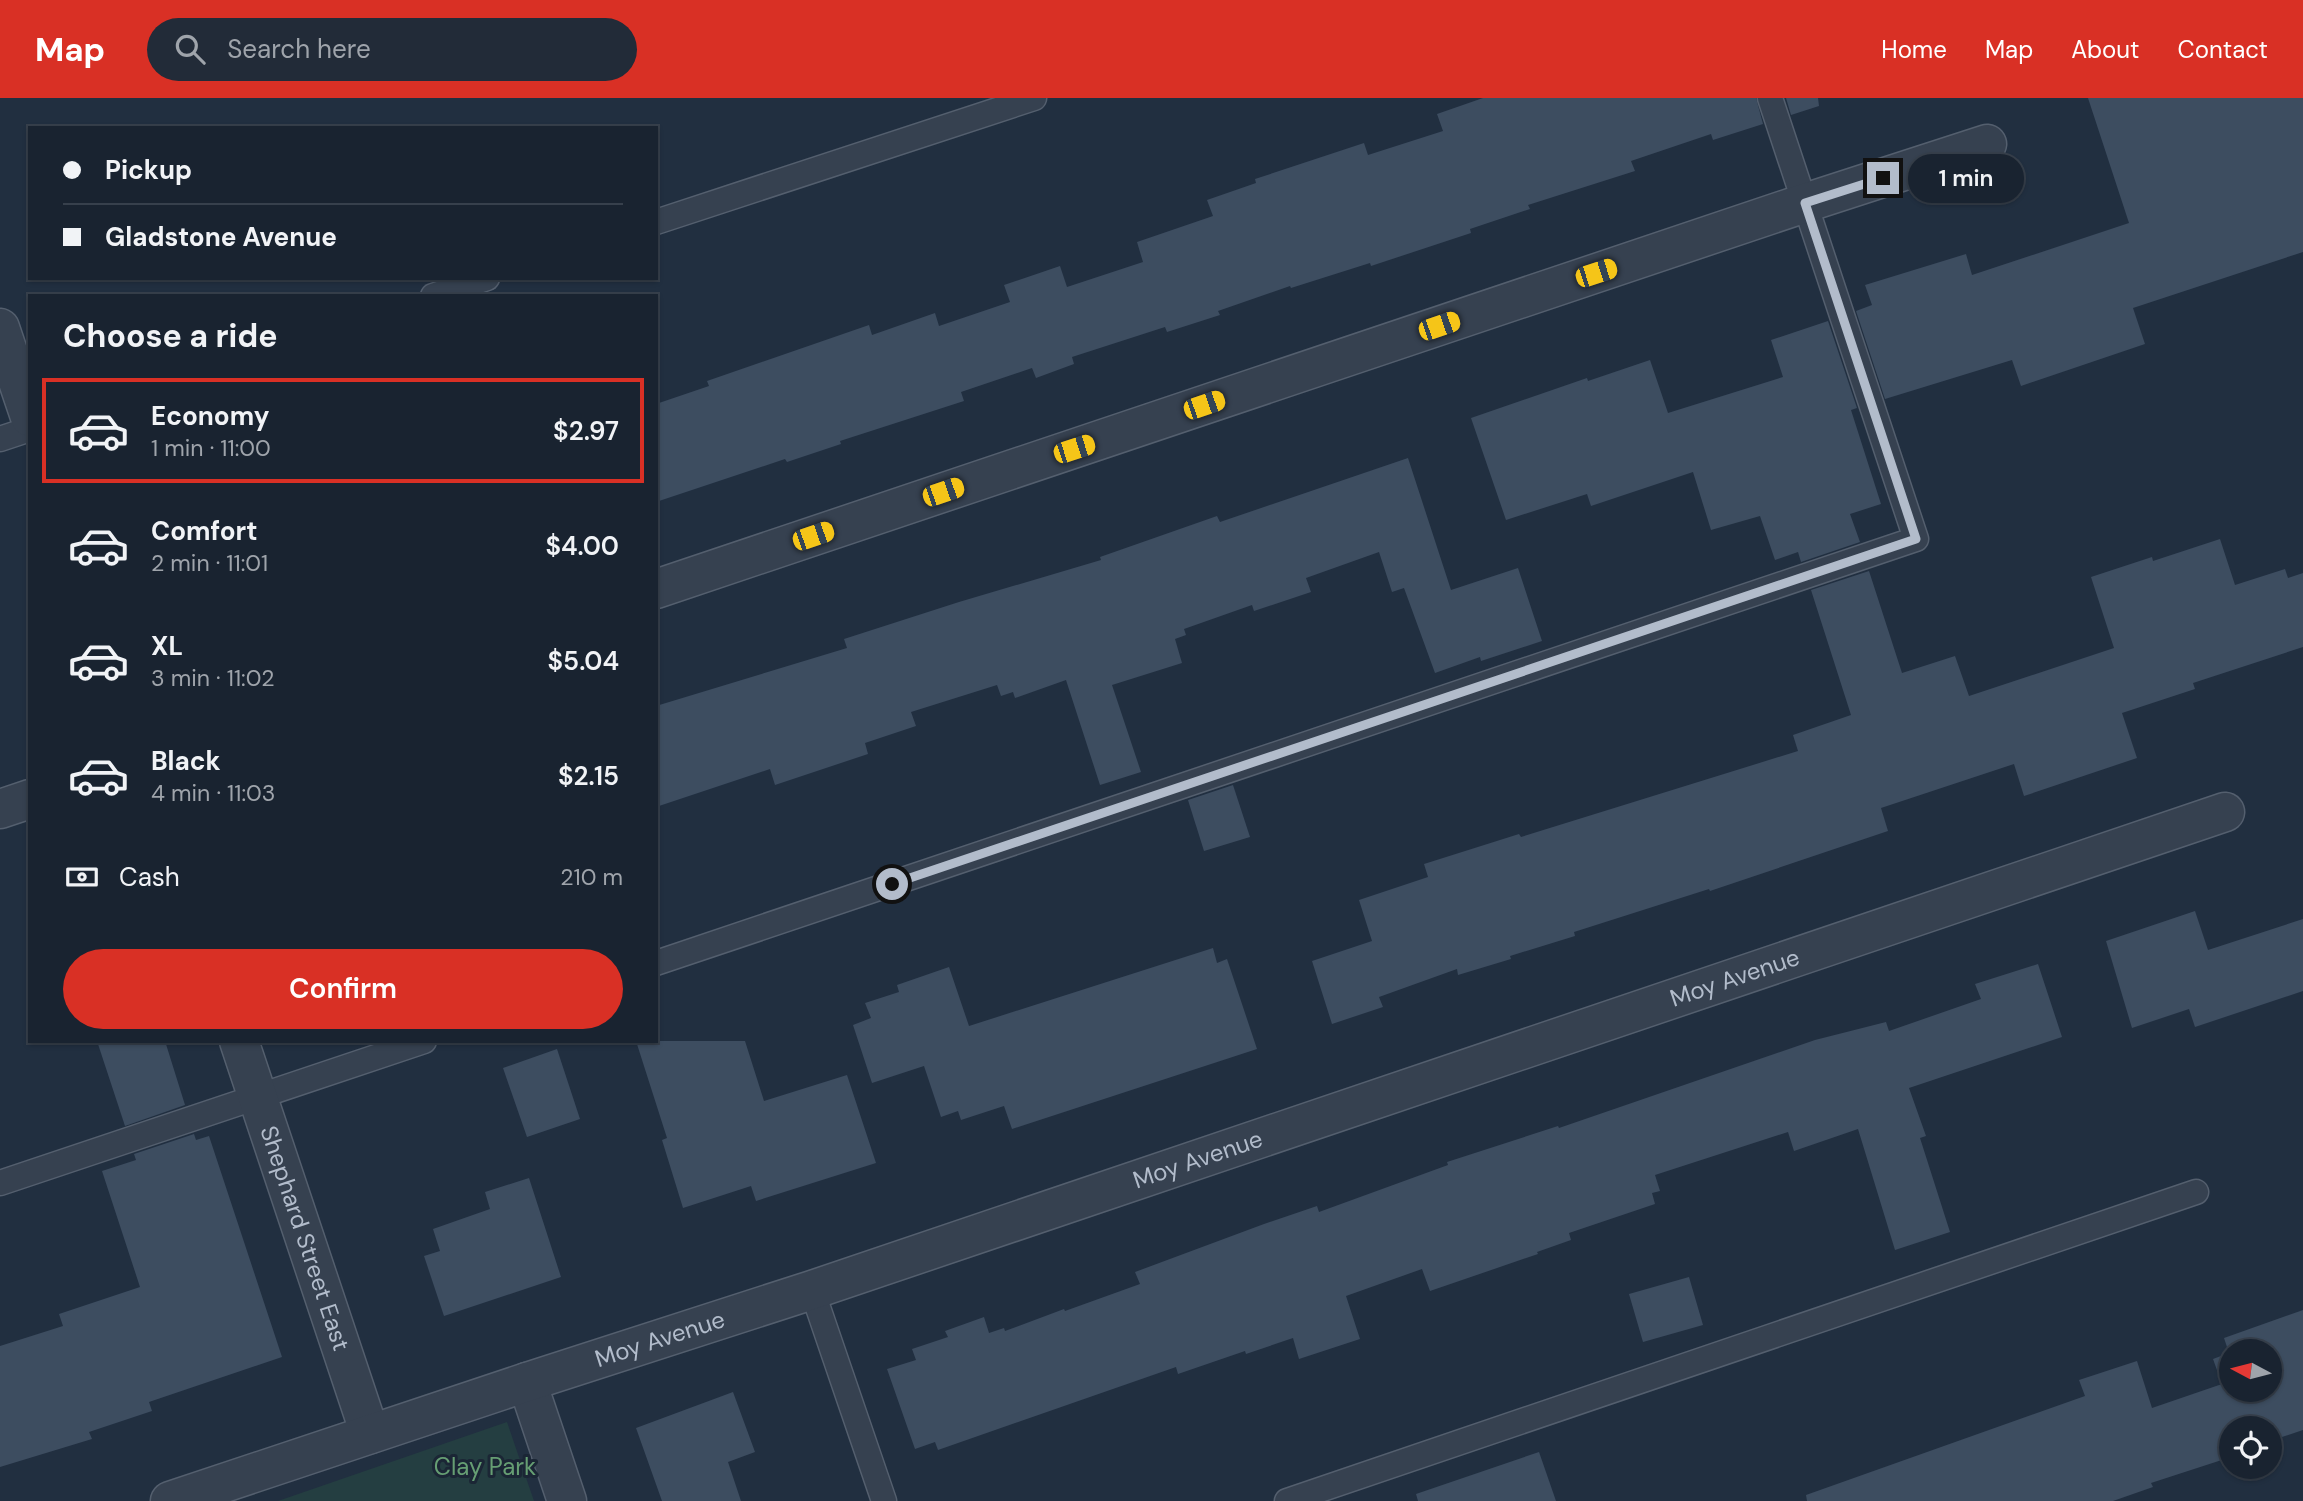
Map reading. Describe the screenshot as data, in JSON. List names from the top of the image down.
{
  "streets": {
    "street": ["Moy Avenue", "Shephard Street East"]
  },
  "crossings": [
    ["Moy Avenue", "Shephard Street East"]
  ],
  "parks": ["Clay Park"],
  "north": "left",
  "page": {
    "header": "Map",
    "search": "Search here",
    "nav": [
      "Home",
      "Map",
      "About",
      "Contact"
    ],
    "banner": ["Pickup", "Gladstone Avenue"],
    "bubble": "1 min",
    "heading": "Choose a ride",
    "list": [
      {
        "name": "Economy",
        "note": "1 min · 11:00",
        "value": "$2.97"
      },
      {
        "name": "Comfort",
        "note": "2 min · 11:01",
        "value": "$4.00"
      },
      {
        "name": "XL",
        "note": "3 min · 11:02",
        "value": "$5.04"
      },
      {
        "name": "Black",
        "note": "4 min · 11:03",
        "value": "$2.15"
      }
    ],
    "pay": ["Cash", "210 m"],
    "buttons": "Confirm"
  }
}
